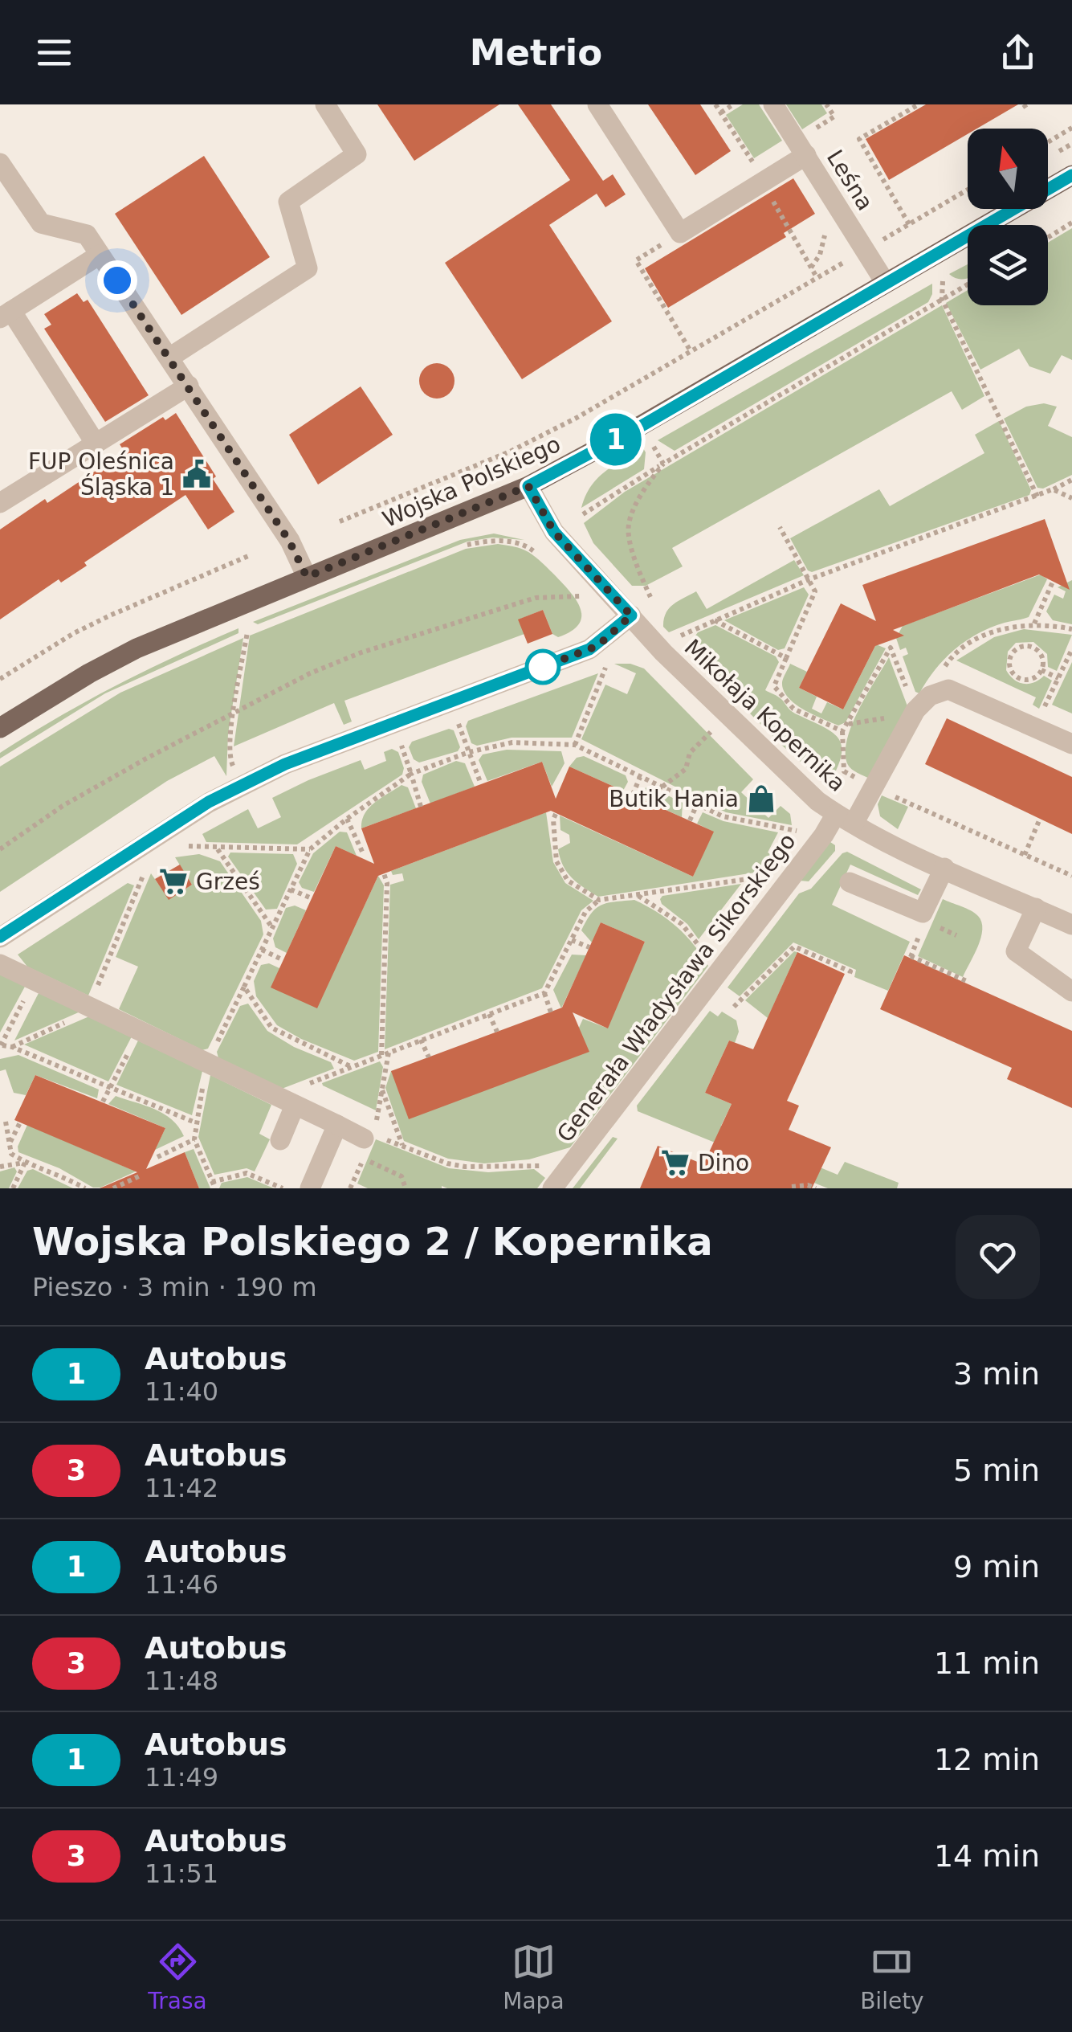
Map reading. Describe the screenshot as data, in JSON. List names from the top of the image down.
{
  "streets": {
    "main road": ["Wojska Polskiego"],
    "street": ["Leśna", "Mikołaja Kopernika", "Generała Władysława Sikorskiego"]
  },
  "crossings": [
    ["Leśna", "Wojska Polskiego"],
    ["Wojska Polskiego", "Mikołaja Kopernika"],
    ["Mikołaja Kopernika", "Generała Władysława Sikorskiego"]
  ],
  "places": {
    "public building": ["FUP Oleśnica Śląska 1"],
    "shop": ["Butik Hania"],
    "supermarket": ["Grześ", "Dino"]
  },
  "lines": ["bus line 1"],
  "north": "top",
  "page": {
    "header": "Metrio",
    "on_map": "1",
    "heading": ["Wojska Polskiego 2 / Kopernika", "Pieszo · 3 min · 190 m"],
    "list": [
      {
        "mark": "1",
        "name": "Autobus",
        "note": "11:40",
        "value": "3 min"
      },
      {
        "mark": "3",
        "name": "Autobus",
        "note": "11:42",
        "value": "5 min"
      },
      {
        "mark": "1",
        "name": "Autobus",
        "note": "11:46",
        "value": "9 min"
      },
      {
        "mark": "3",
        "name": "Autobus",
        "note": "11:48",
        "value": "11 min"
      },
      {
        "mark": "1",
        "name": "Autobus",
        "note": "11:49",
        "value": "12 min"
      },
      {
        "mark": "3",
        "name": "Autobus",
        "note": "11:51",
        "value": "14 min"
      }
    ],
    "tabs": ["Trasa", "Mapa", "Bilety"]
  }
}
